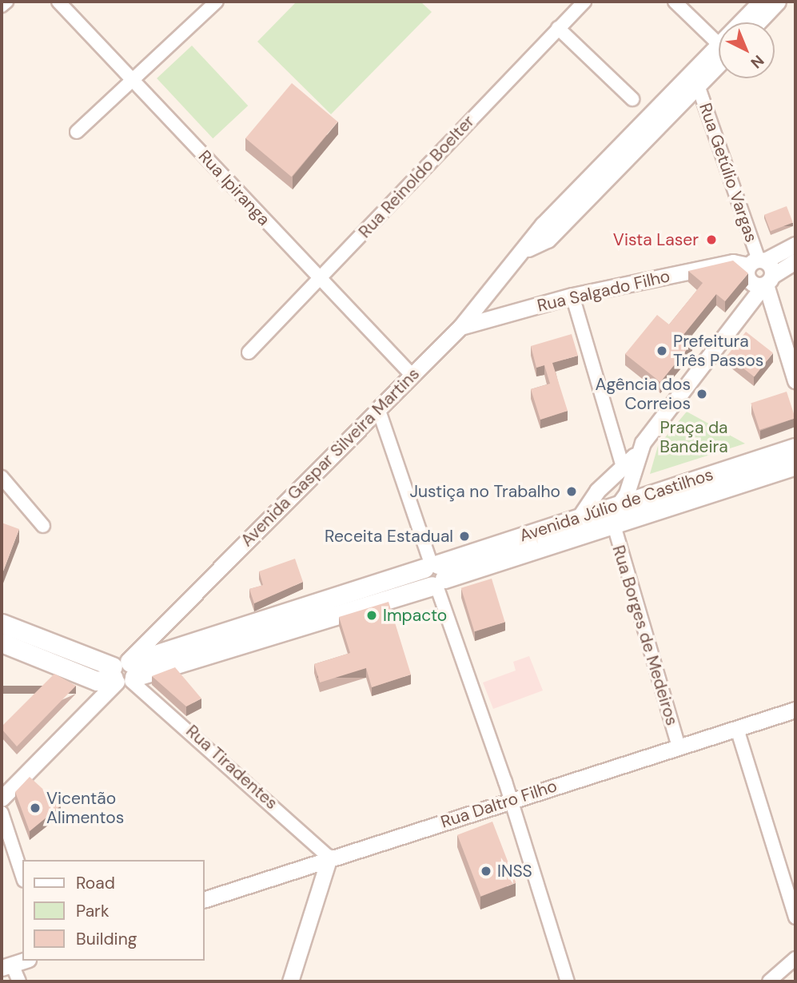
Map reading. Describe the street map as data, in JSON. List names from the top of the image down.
{
  "streets": {
    "main road": ["Avenida Júlio de Castilhos"],
    "street": [
      "Rua Getúlio Vargas",
      "Rua Reinoldo Boelter",
      "Rua Ipiranga",
      "Rua Salgado Filho",
      "Avenida Gaspar Silveira Martins",
      "Rua Borges de Medeiros",
      "Rua Tiradentes",
      "Rua Daltro Filho"
    ]
  },
  "crossings": [
    ["Rua Getúlio Vargas", "Rua Salgado Filho"],
    ["Rua Getúlio Vargas", "Avenida Gaspar Silveira Martins"],
    ["Rua Reinoldo Boelter", "Rua Ipiranga"],
    ["Rua Ipiranga", "Avenida Gaspar Silveira Martins"],
    ["Rua Salgado Filho", "Avenida Gaspar Silveira Martins"],
    ["Avenida Gaspar Silveira Martins", "Avenida Júlio de Castilhos"],
    ["Avenida Gaspar Silveira Martins", "Rua Tiradentes"],
    ["Avenida Júlio de Castilhos", "Rua Borges de Medeiros"],
    ["Avenida Júlio de Castilhos", "Rua Tiradentes"],
    ["Rua Borges de Medeiros", "Rua Daltro Filho"],
    ["Rua Tiradentes", "Rua Daltro Filho"]
  ],
  "parks": ["Praça da Bandeira"],
  "places": [
    "Vista Laser",
    "Prefeitura Três Passos",
    "Agência dos Correios",
    "Justiça no Trabalho",
    "Receita Estadual",
    "Impacto",
    "Vicentão Alimentos",
    "INSS"
  ],
  "legend": ["Road", "Park", "Building"],
  "north": "bottom right"
}
